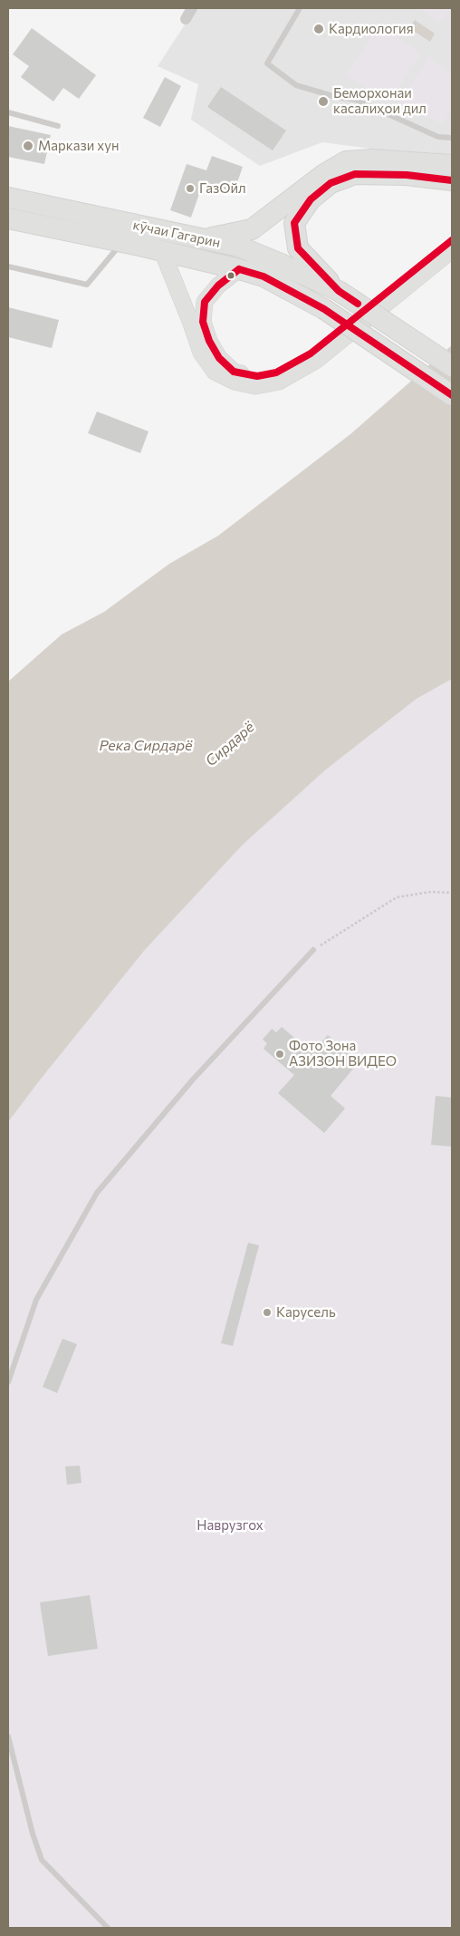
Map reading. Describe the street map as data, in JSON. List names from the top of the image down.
{
  "streets": {
    "highway": ["кӯчаи Гагарин"]
  },
  "water": ["Сирдарё", "Река Сирдарё"],
  "parks": ["Наврузгох"],
  "places": [
    "Кардиология",
    "Беморхонаи касалиҳои дил",
    "Маркази хун",
    "ГазОйл",
    "Фото Зона АЗИЗОН ВИДЕО",
    "Карусель"
  ]
}
